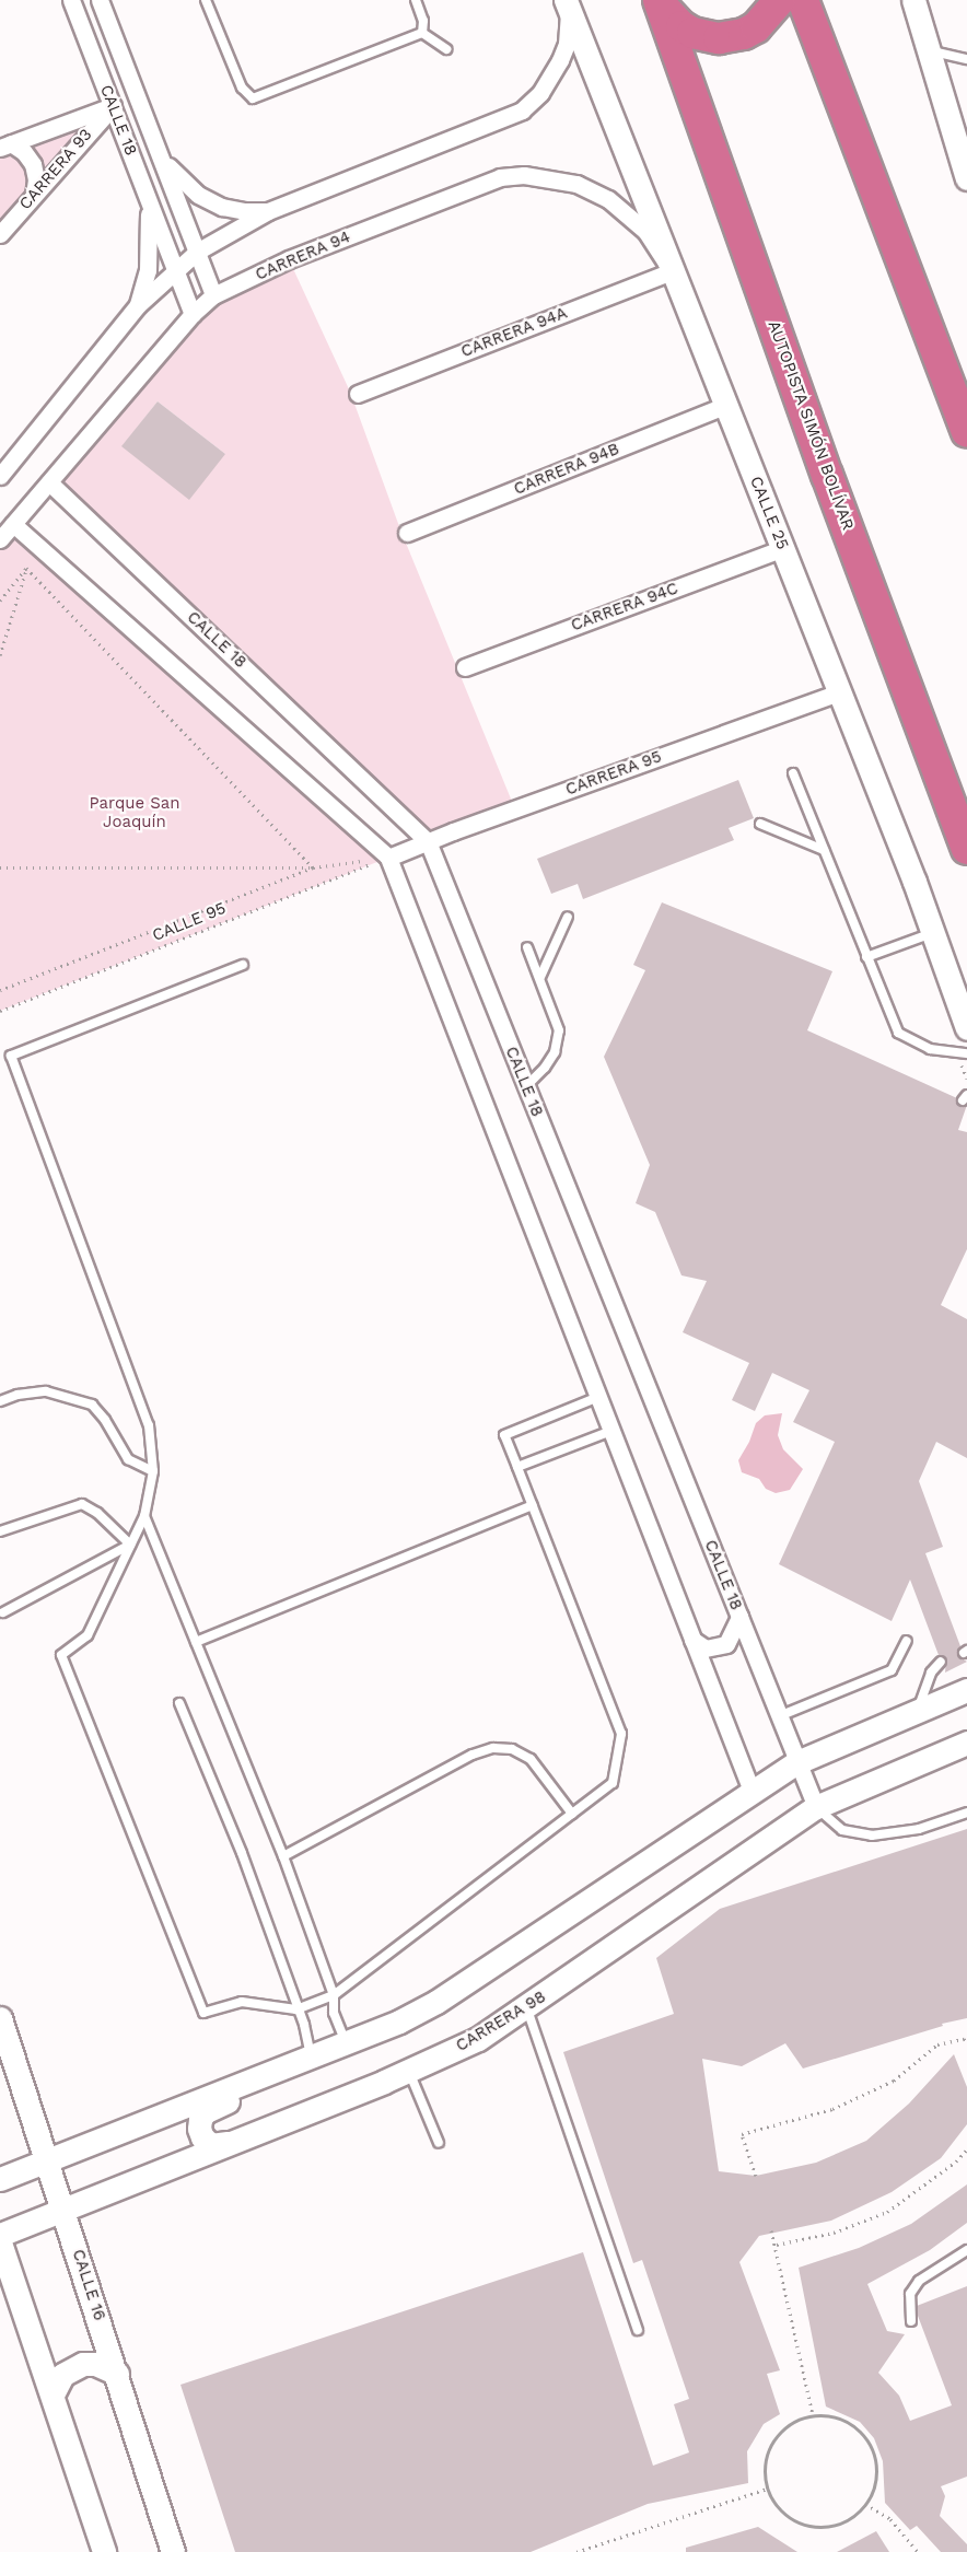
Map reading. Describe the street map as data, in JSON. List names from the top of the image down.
{
  "streets": {
    "highway": ["AUTOPISTA SIMÓN BOLÍVAR"],
    "street": [
      "CALLE 18",
      "CARRERA 93",
      "CARRERA 94",
      "CARRERA 94A",
      "CARRERA 94B",
      "CALLE 25",
      "CARRERA 94C",
      "CARRERA 95",
      "CARRERA 98",
      "CALLE 16"
    ],
    "path": ["CALLE 95"]
  },
  "crossings": [
    ["CALLE 18", "CARRERA 93"],
    ["CALLE 18", "CARRERA 94"],
    ["CALLE 18", "CARRERA 95"],
    ["CALLE 18", "CARRERA 98"],
    ["CARRERA 94", "CARRERA 94A"],
    ["CARRERA 94", "CALLE 25"],
    ["CARRERA 94A", "CALLE 25"],
    ["CARRERA 94B", "CALLE 25"],
    ["CALLE 25", "CARRERA 94C"],
    ["CALLE 25", "CARRERA 95"],
    ["CARRERA 95", "CALLE 95"],
    ["CARRERA 98", "CALLE 16"]
  ],
  "parks": ["Parque San Joaquín"]
}
